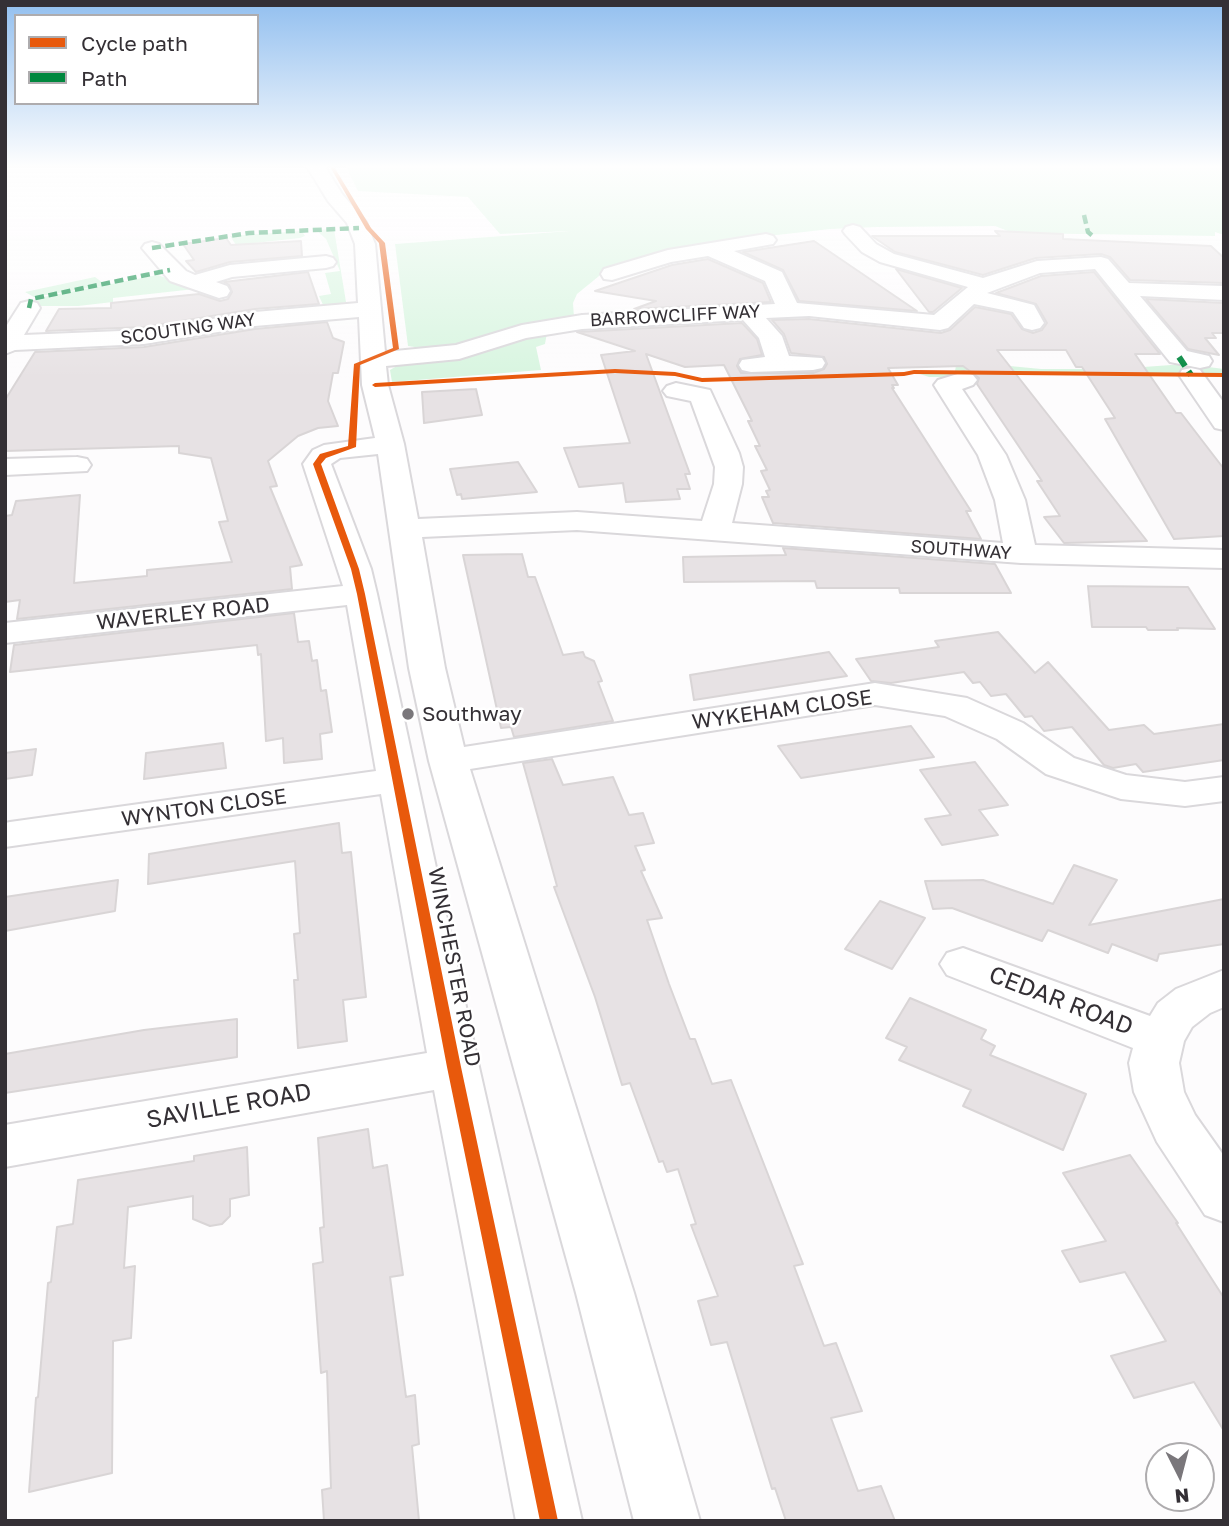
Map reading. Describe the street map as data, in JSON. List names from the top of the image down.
{
  "streets": {
    "street": [
      "BARROWCLIFF WAY",
      "SCOUTING WAY",
      "SOUTHWAY",
      "WAVERLEY ROAD",
      "WYKEHAM CLOSE",
      "WYNTON CLOSE",
      "WINCHESTER ROAD",
      "CEDAR ROAD",
      "SAVILLE ROAD"
    ]
  },
  "crossings": [
    ["BARROWCLIFF WAY", "WINCHESTER ROAD"],
    ["SCOUTING WAY", "WINCHESTER ROAD"],
    ["SOUTHWAY", "WINCHESTER ROAD"],
    ["WAVERLEY ROAD", "WINCHESTER ROAD"],
    ["WYKEHAM CLOSE", "WINCHESTER ROAD"],
    ["WYNTON CLOSE", "WINCHESTER ROAD"],
    ["WINCHESTER ROAD", "SAVILLE ROAD"]
  ],
  "places": ["Southway"],
  "legend": ["Cycle path", "Path"],
  "north": "bottom"
}
